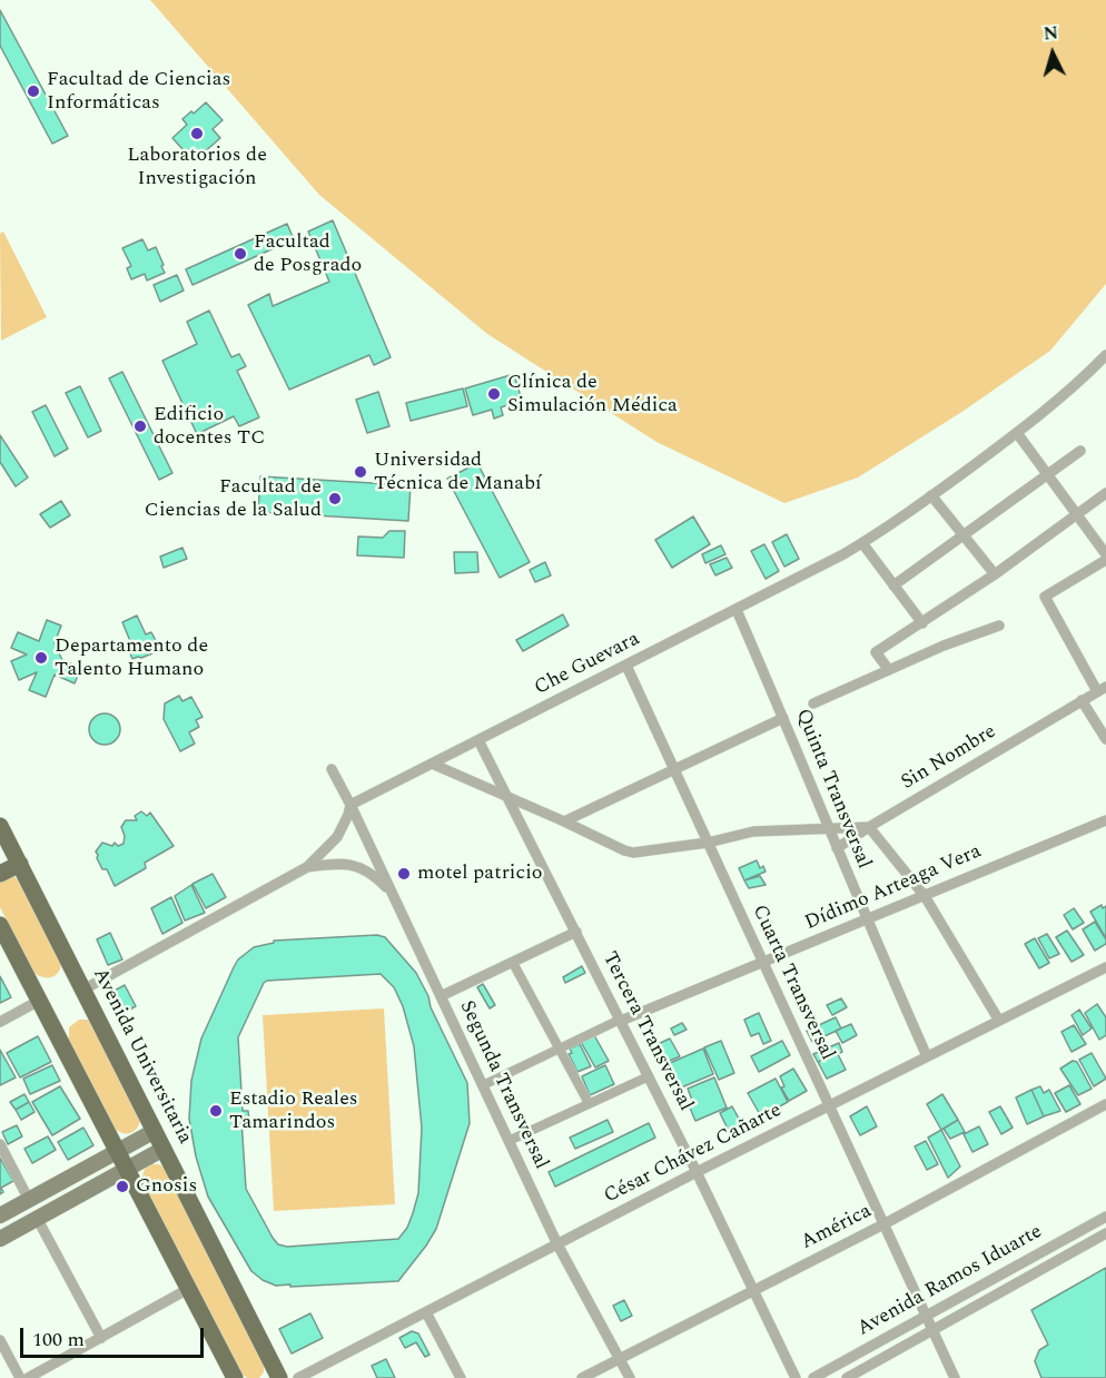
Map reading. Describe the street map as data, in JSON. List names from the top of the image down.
{
  "streets": {
    "main road": ["Avenida Universitaria"],
    "street": [
      "Che Guevara",
      "Sin Nombre",
      "Quinta Transversal",
      "Dídimo Arteaga Vera",
      "Cuarta Transversal",
      "Tercera Transversal",
      "Segunda Transversal",
      "César Chávez Cañarte",
      "América",
      "Avenida Ramos Iduarte"
    ]
  },
  "crossings": [
    ["Che Guevara", "Quinta Transversal"],
    ["Che Guevara", "Cuarta Transversal"],
    ["Che Guevara", "Tercera Transversal"],
    ["Che Guevara", "Segunda Transversal"],
    ["Sin Nombre", "Quinta Transversal"],
    ["Quinta Transversal", "Dídimo Arteaga Vera"],
    ["Quinta Transversal", "César Chávez Cañarte"],
    ["Dídimo Arteaga Vera", "Cuarta Transversal"],
    ["Dídimo Arteaga Vera", "Tercera Transversal"],
    ["Cuarta Transversal", "César Chávez Cañarte"],
    ["Cuarta Transversal", "América"],
    ["Cuarta Transversal", "Avenida Ramos Iduarte"],
    ["Tercera Transversal", "César Chávez Cañarte"],
    ["Tercera Transversal", "América"],
    ["Segunda Transversal", "César Chávez Cañarte"],
    ["Segunda Transversal", "América"]
  ],
  "places": [
    "Facultad de Ciencias Informáticas",
    "Laboratorios de Investigación",
    "Facultad de Posgrado",
    "Clínica de Simulación Médica",
    "Edificio docentes TC",
    "Universidad Técnica de Manabí",
    "Facultad de Ciencias de la Salud",
    "Departamento de Talento Humano",
    "motel patricio",
    "Estadio Reales Tamarindos",
    "Gnosis"
  ],
  "scale_bar": "100 m",
  "north": "top"
}
